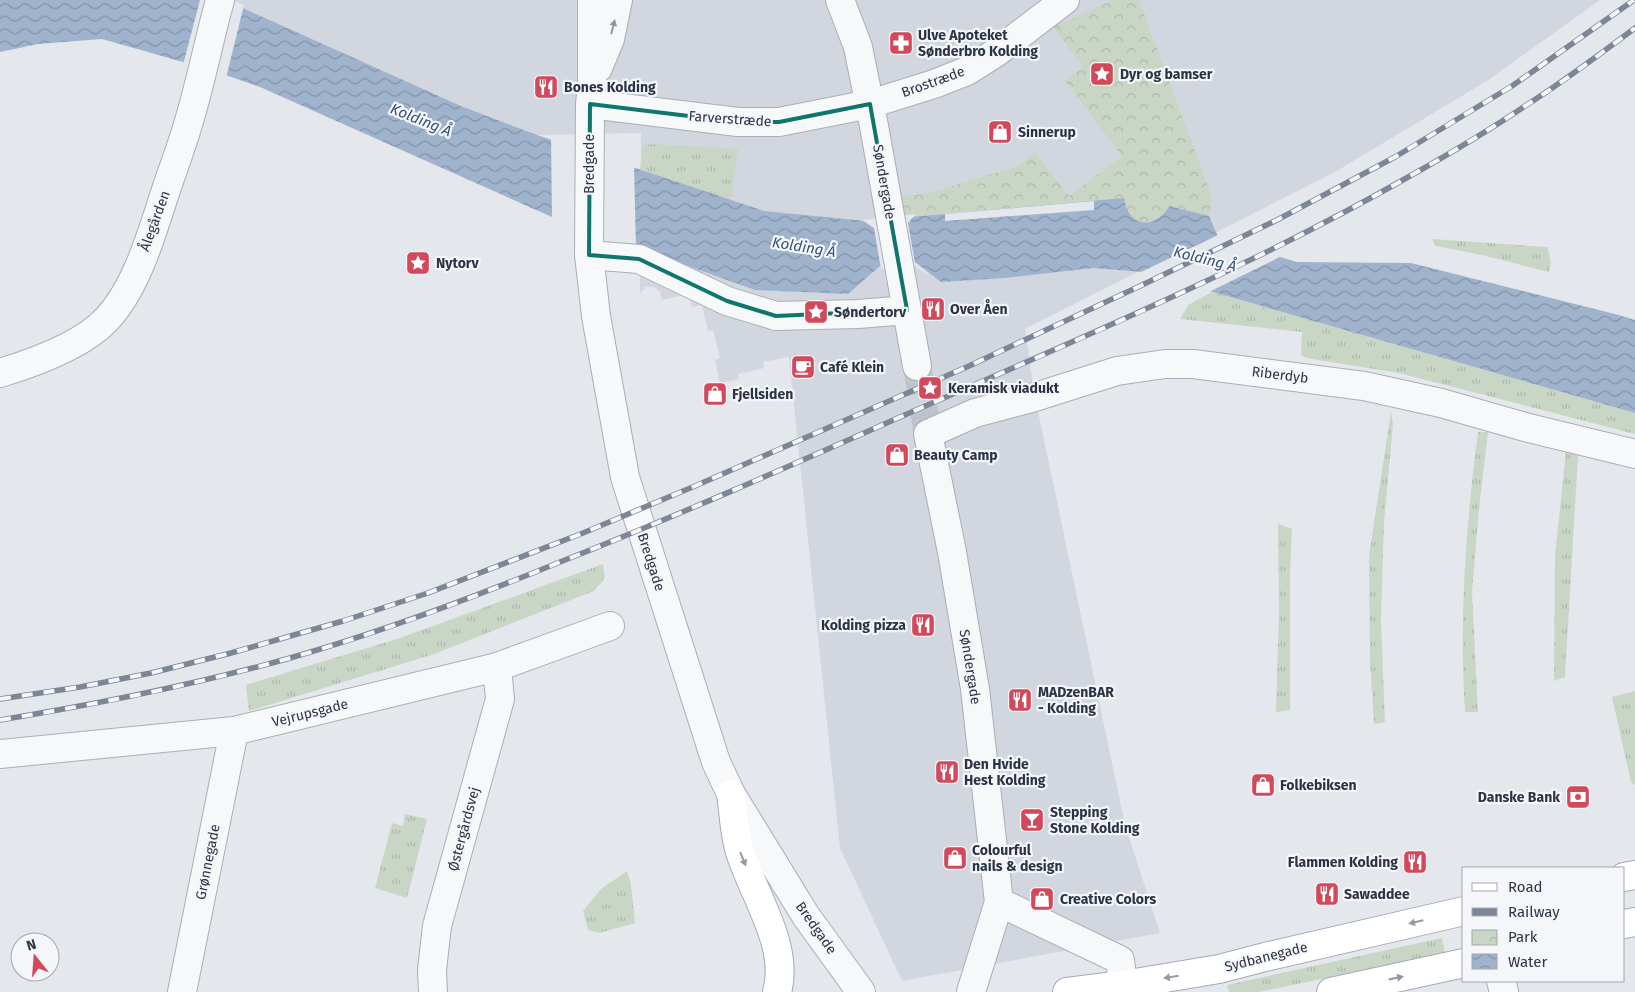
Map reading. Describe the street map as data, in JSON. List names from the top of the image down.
{
  "streets": {
    "main road": ["Sydbanegade"],
    "street": [
      "Brostræde",
      "Farverstræde",
      "Bredgade",
      "Søndergade",
      "Ålegården",
      "Riberdyb",
      "Vejrupsgade",
      "Østergårdsvej",
      "Grønnegade"
    ]
  },
  "crossings": [
    ["Brostræde", "Farverstræde"],
    ["Brostræde", "Søndergade"],
    ["Farverstræde", "Bredgade"],
    ["Farverstræde", "Søndergade"],
    ["Søndergade", "Riberdyb"],
    ["Vejrupsgade", "Østergårdsvej"],
    ["Vejrupsgade", "Grønnegade"]
  ],
  "water": ["Kolding Å"],
  "places": {
    "pharmacy": ["Ulve Apoteket Sønderbro Kolding"],
    "place": [
      "Dyr og bamser",
      "Nytorv",
      "Søndertorv",
      "Keramisk viadukt"
    ],
    "restaurant": [
      "Bones Kolding",
      "Over Åen",
      "Kolding pizza",
      "MADzenBAR - Kolding",
      "Den Hvide Hest Kolding",
      "Flammen Kolding",
      "Sawaddee"
    ],
    "shop": [
      "Sinnerup",
      "Fjellsiden",
      "Beauty Camp",
      "Folkebiksen",
      "Colourful nails & design",
      "Creative Colors"
    ],
    "cafe": ["Café Klein"],
    "bank": ["Danske Bank"],
    "bar": ["Stepping Stone Kolding"]
  },
  "legend": [
    "Road",
    "Railway",
    "Park",
    "Water"
  ],
  "north": "top"
}
